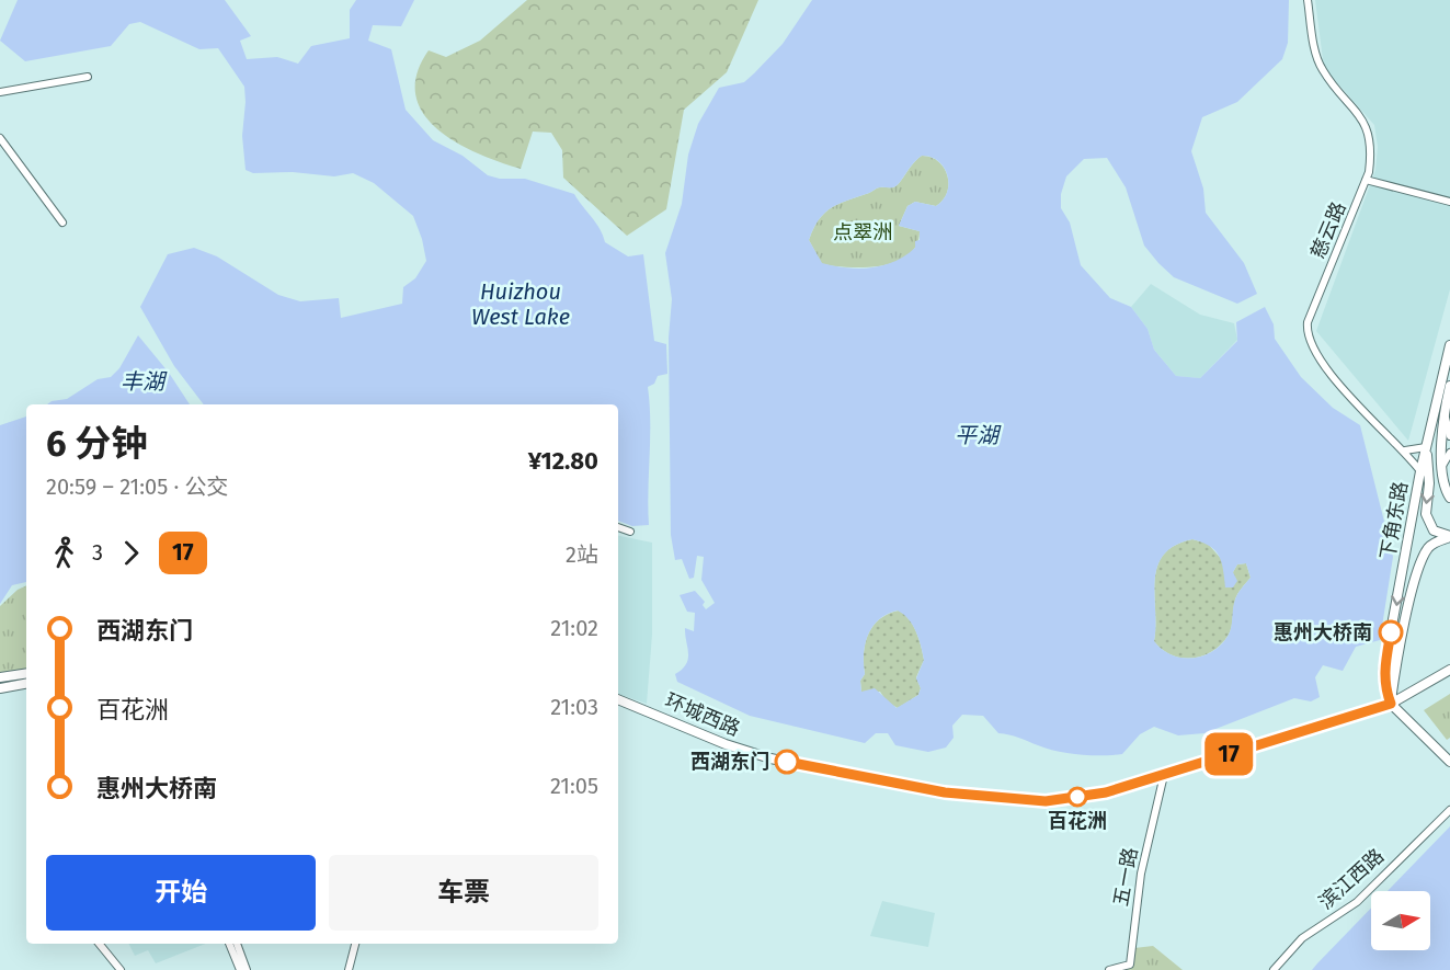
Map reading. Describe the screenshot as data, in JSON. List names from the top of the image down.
{
  "streets": {
    "main road": ["下角东路", "环城西路"],
    "street": ["慈云路", "五一路", "滨江西路"]
  },
  "crossings": [
    ["慈云路", "下角东路"],
    ["下角东路", "环城西路"],
    ["环城西路", "五一路"]
  ],
  "water": ["Huizhou West Lake", "丰湖", "平湖"],
  "parks": ["点翠洲"],
  "places": ["惠州大桥南", "西湖东门", "百花洲"],
  "lines": ["bus line 17"],
  "north": "right",
  "page": {
    "on_map": "17",
    "heading": ["6 分钟", "20:59 – 21:05 · 公交", "¥12.80"],
    "legs": ["3", "17", "2站"],
    "list": [
      {
        "name": "西湖东门",
        "value": "21:02"
      },
      {
        "name": "百花洲",
        "value": "21:03"
      },
      {
        "name": "惠州大桥南",
        "value": "21:05"
      }
    ],
    "buttons": ["开始", "车票"]
  }
}
